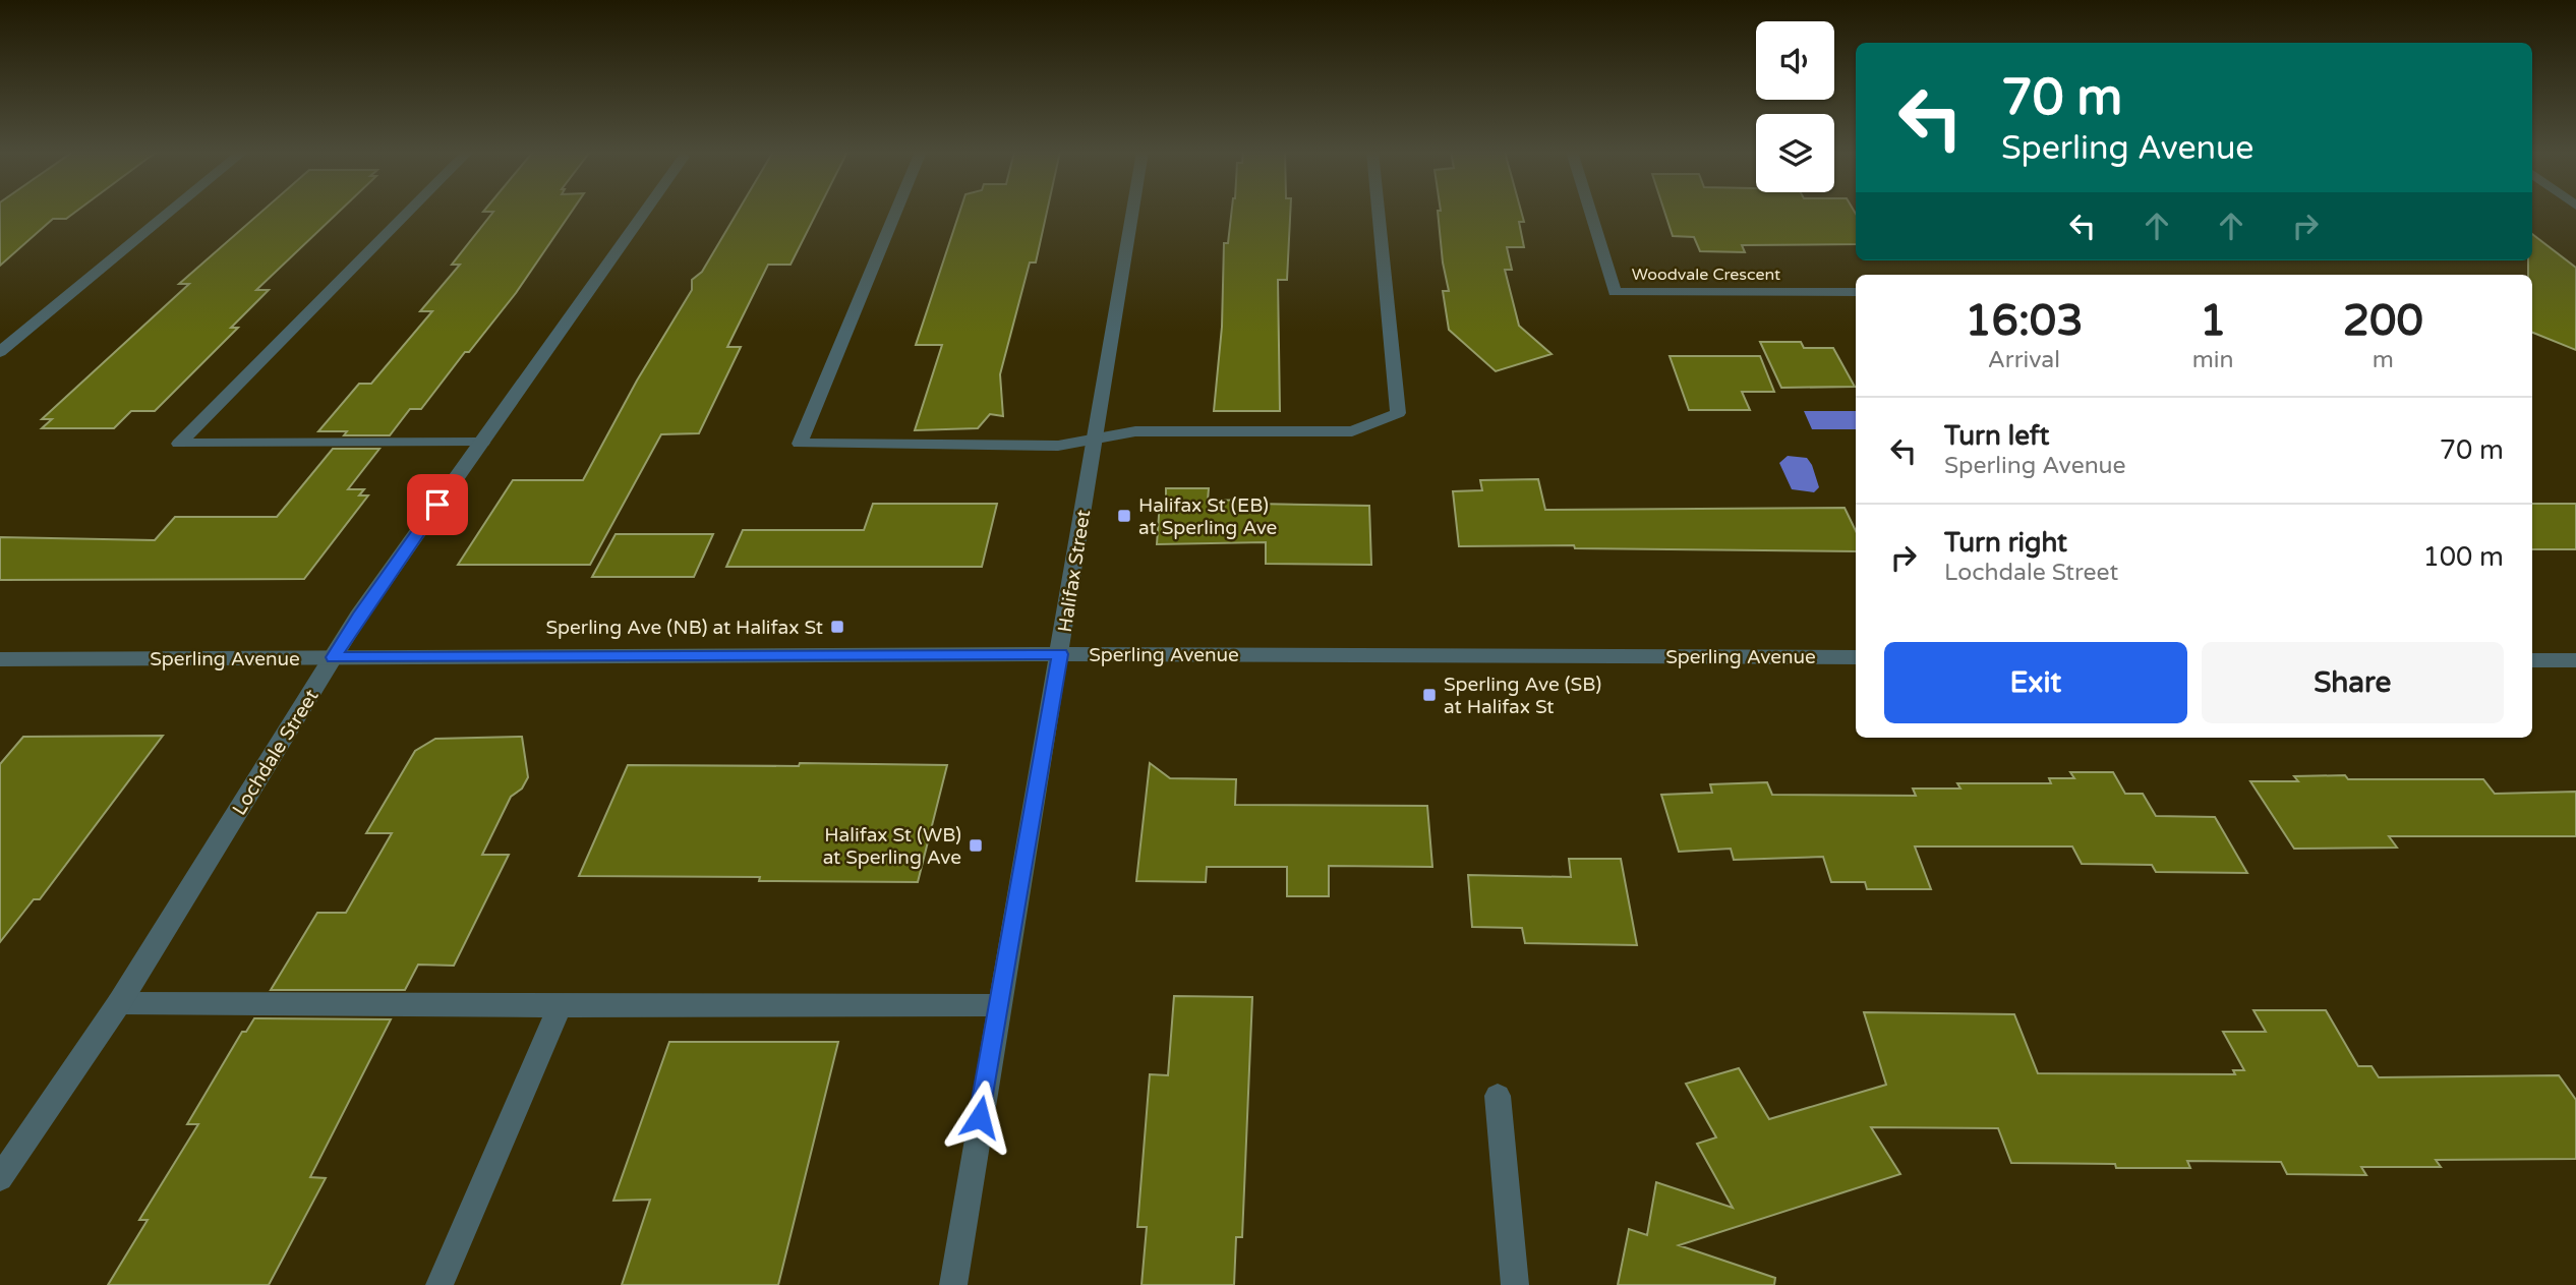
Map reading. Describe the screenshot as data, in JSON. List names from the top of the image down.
{
  "streets": {
    "street": [
      "Woodvale Crescent",
      "Halifax Street",
      "Sperling Avenue",
      "Lochdale Street"
    ]
  },
  "crossings": [
    ["Halifax Street", "Sperling Avenue"],
    ["Sperling Avenue", "Lochdale Street"]
  ],
  "places": {
    "transit": [
      "Halifax St (EB) at Sperling Ave",
      "Sperling Ave (NB) at Halifax St",
      "Sperling Ave (SB) at Halifax St",
      "Halifax St (WB) at Sperling Ave"
    ]
  },
  "page": {
    "turn": ["70 m", "Sperling Avenue"],
    "eta": [
      "16:03",
      "Arrival",
      "1",
      "min",
      "200",
      "m"
    ],
    "list": [
      {
        "name": "Turn left",
        "note": "Sperling Avenue",
        "value": "70 m"
      },
      {
        "name": "Turn right",
        "note": "Lochdale Street",
        "value": "100 m"
      }
    ],
    "buttons": ["Exit", "Share"]
  }
}
